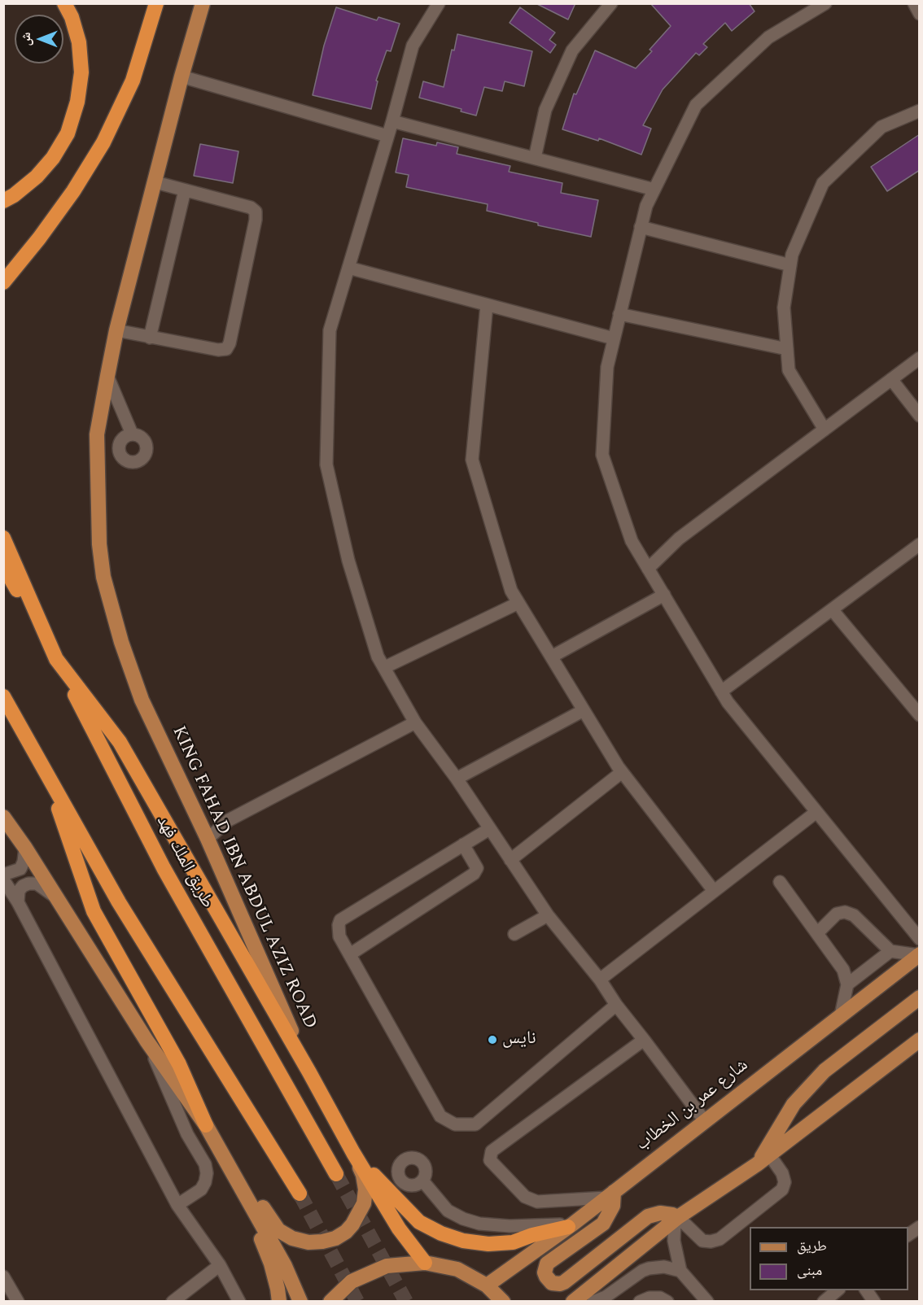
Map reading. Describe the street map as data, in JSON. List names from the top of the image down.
{
  "streets": {
    "highway": ["طريق الملك فهد"],
    "main road": ["KING FAHAD IBN ABDUL AZIZ ROAD", "شارع عمر بن الخطاب"]
  },
  "places": ["نايس"],
  "legend": ["طريق", "مبنى"],
  "north": "left"
}
